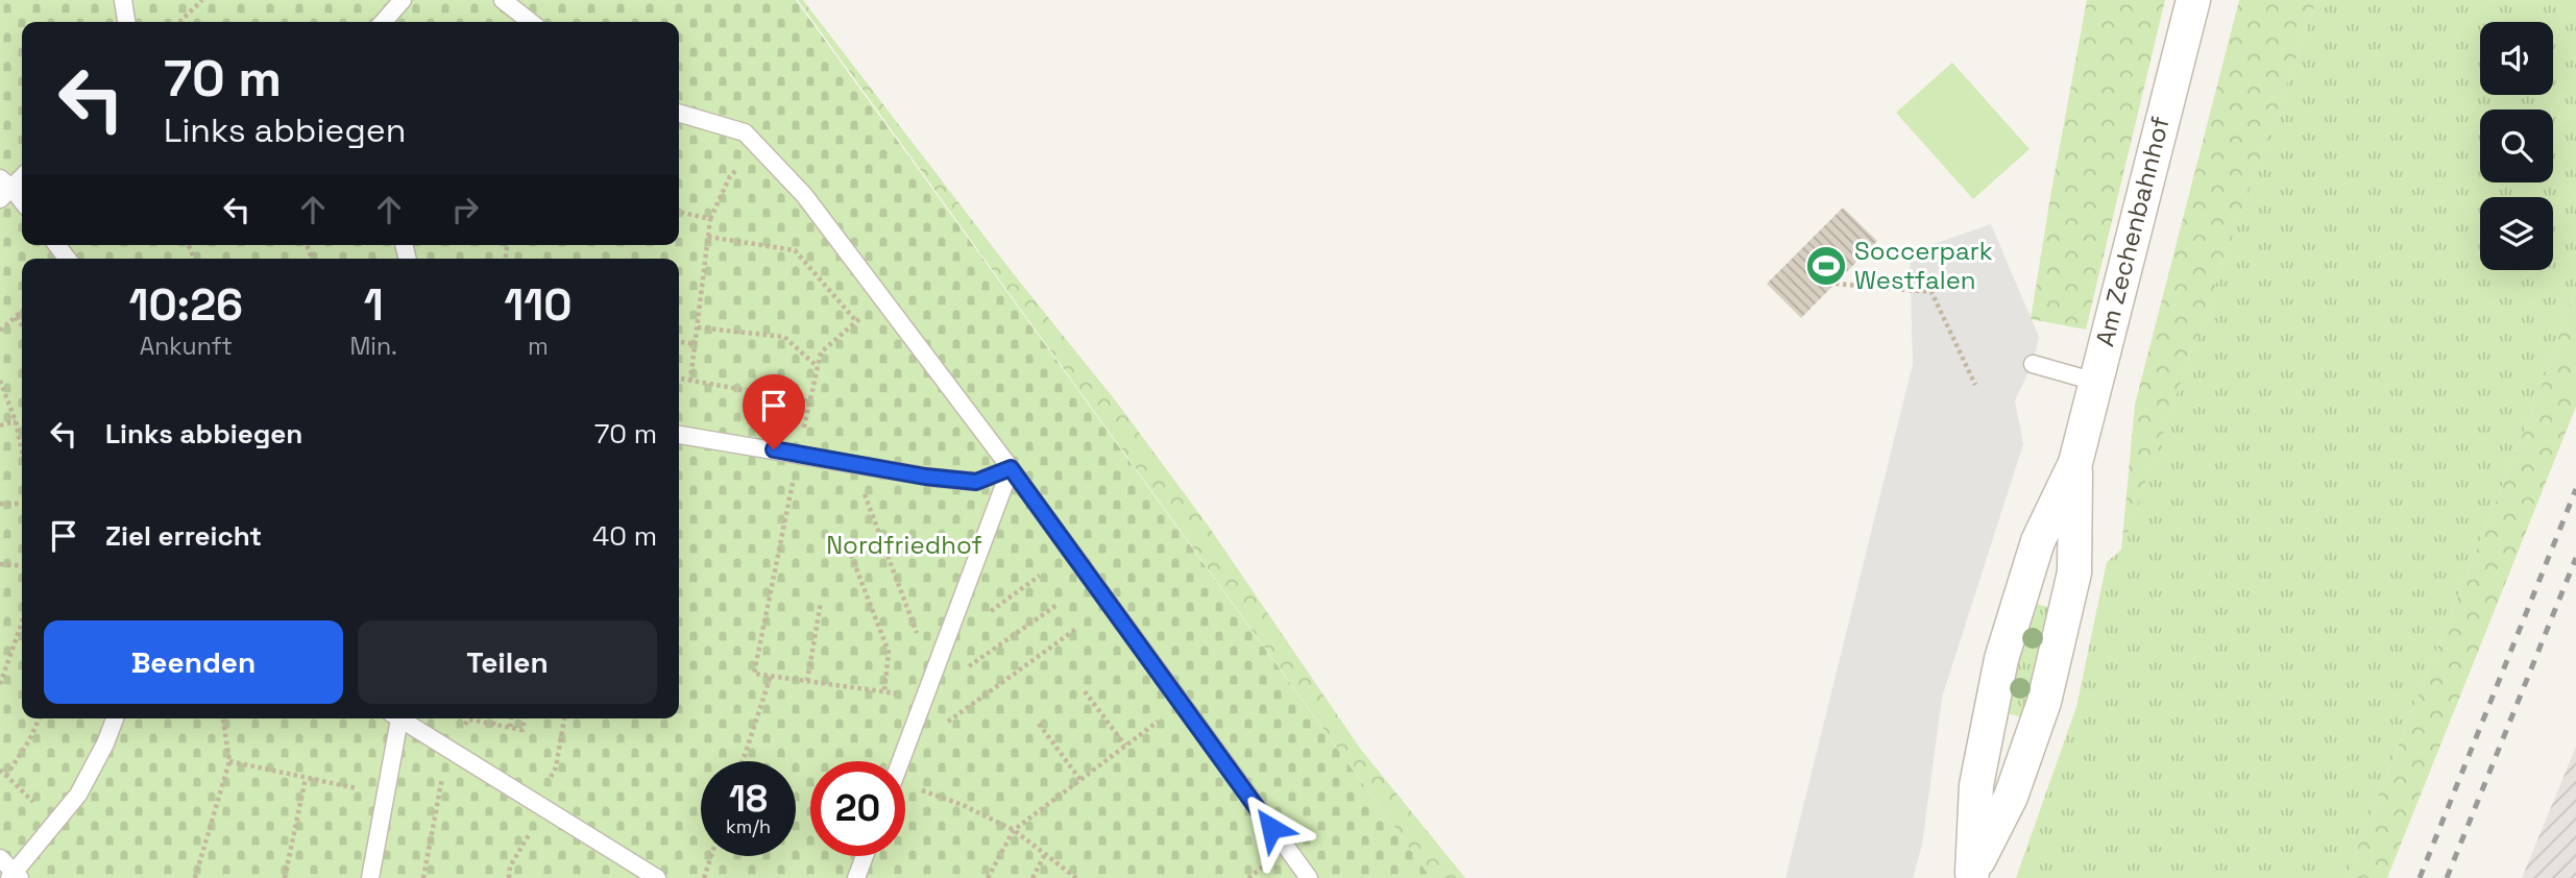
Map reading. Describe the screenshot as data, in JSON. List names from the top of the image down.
{
  "streets": {
    "street": ["Am Zechenbahnhof"]
  },
  "parks": ["Nordfriedhof"],
  "places": {
    "sports": ["Soccerpark Westfalen"]
  },
  "page": {
    "turn": ["70 m", "Links abbiegen"],
    "eta": [
      "10:26",
      "Ankunft",
      "1",
      "Min.",
      "110",
      "m"
    ],
    "list": [
      {
        "name": "Links abbiegen",
        "value": "70 m"
      },
      {
        "name": "Ziel erreicht",
        "value": "40 m"
      }
    ],
    "buttons": ["Beenden", "Teilen"],
    "speed": "18 km/h",
    "limit": "20"
  }
}
